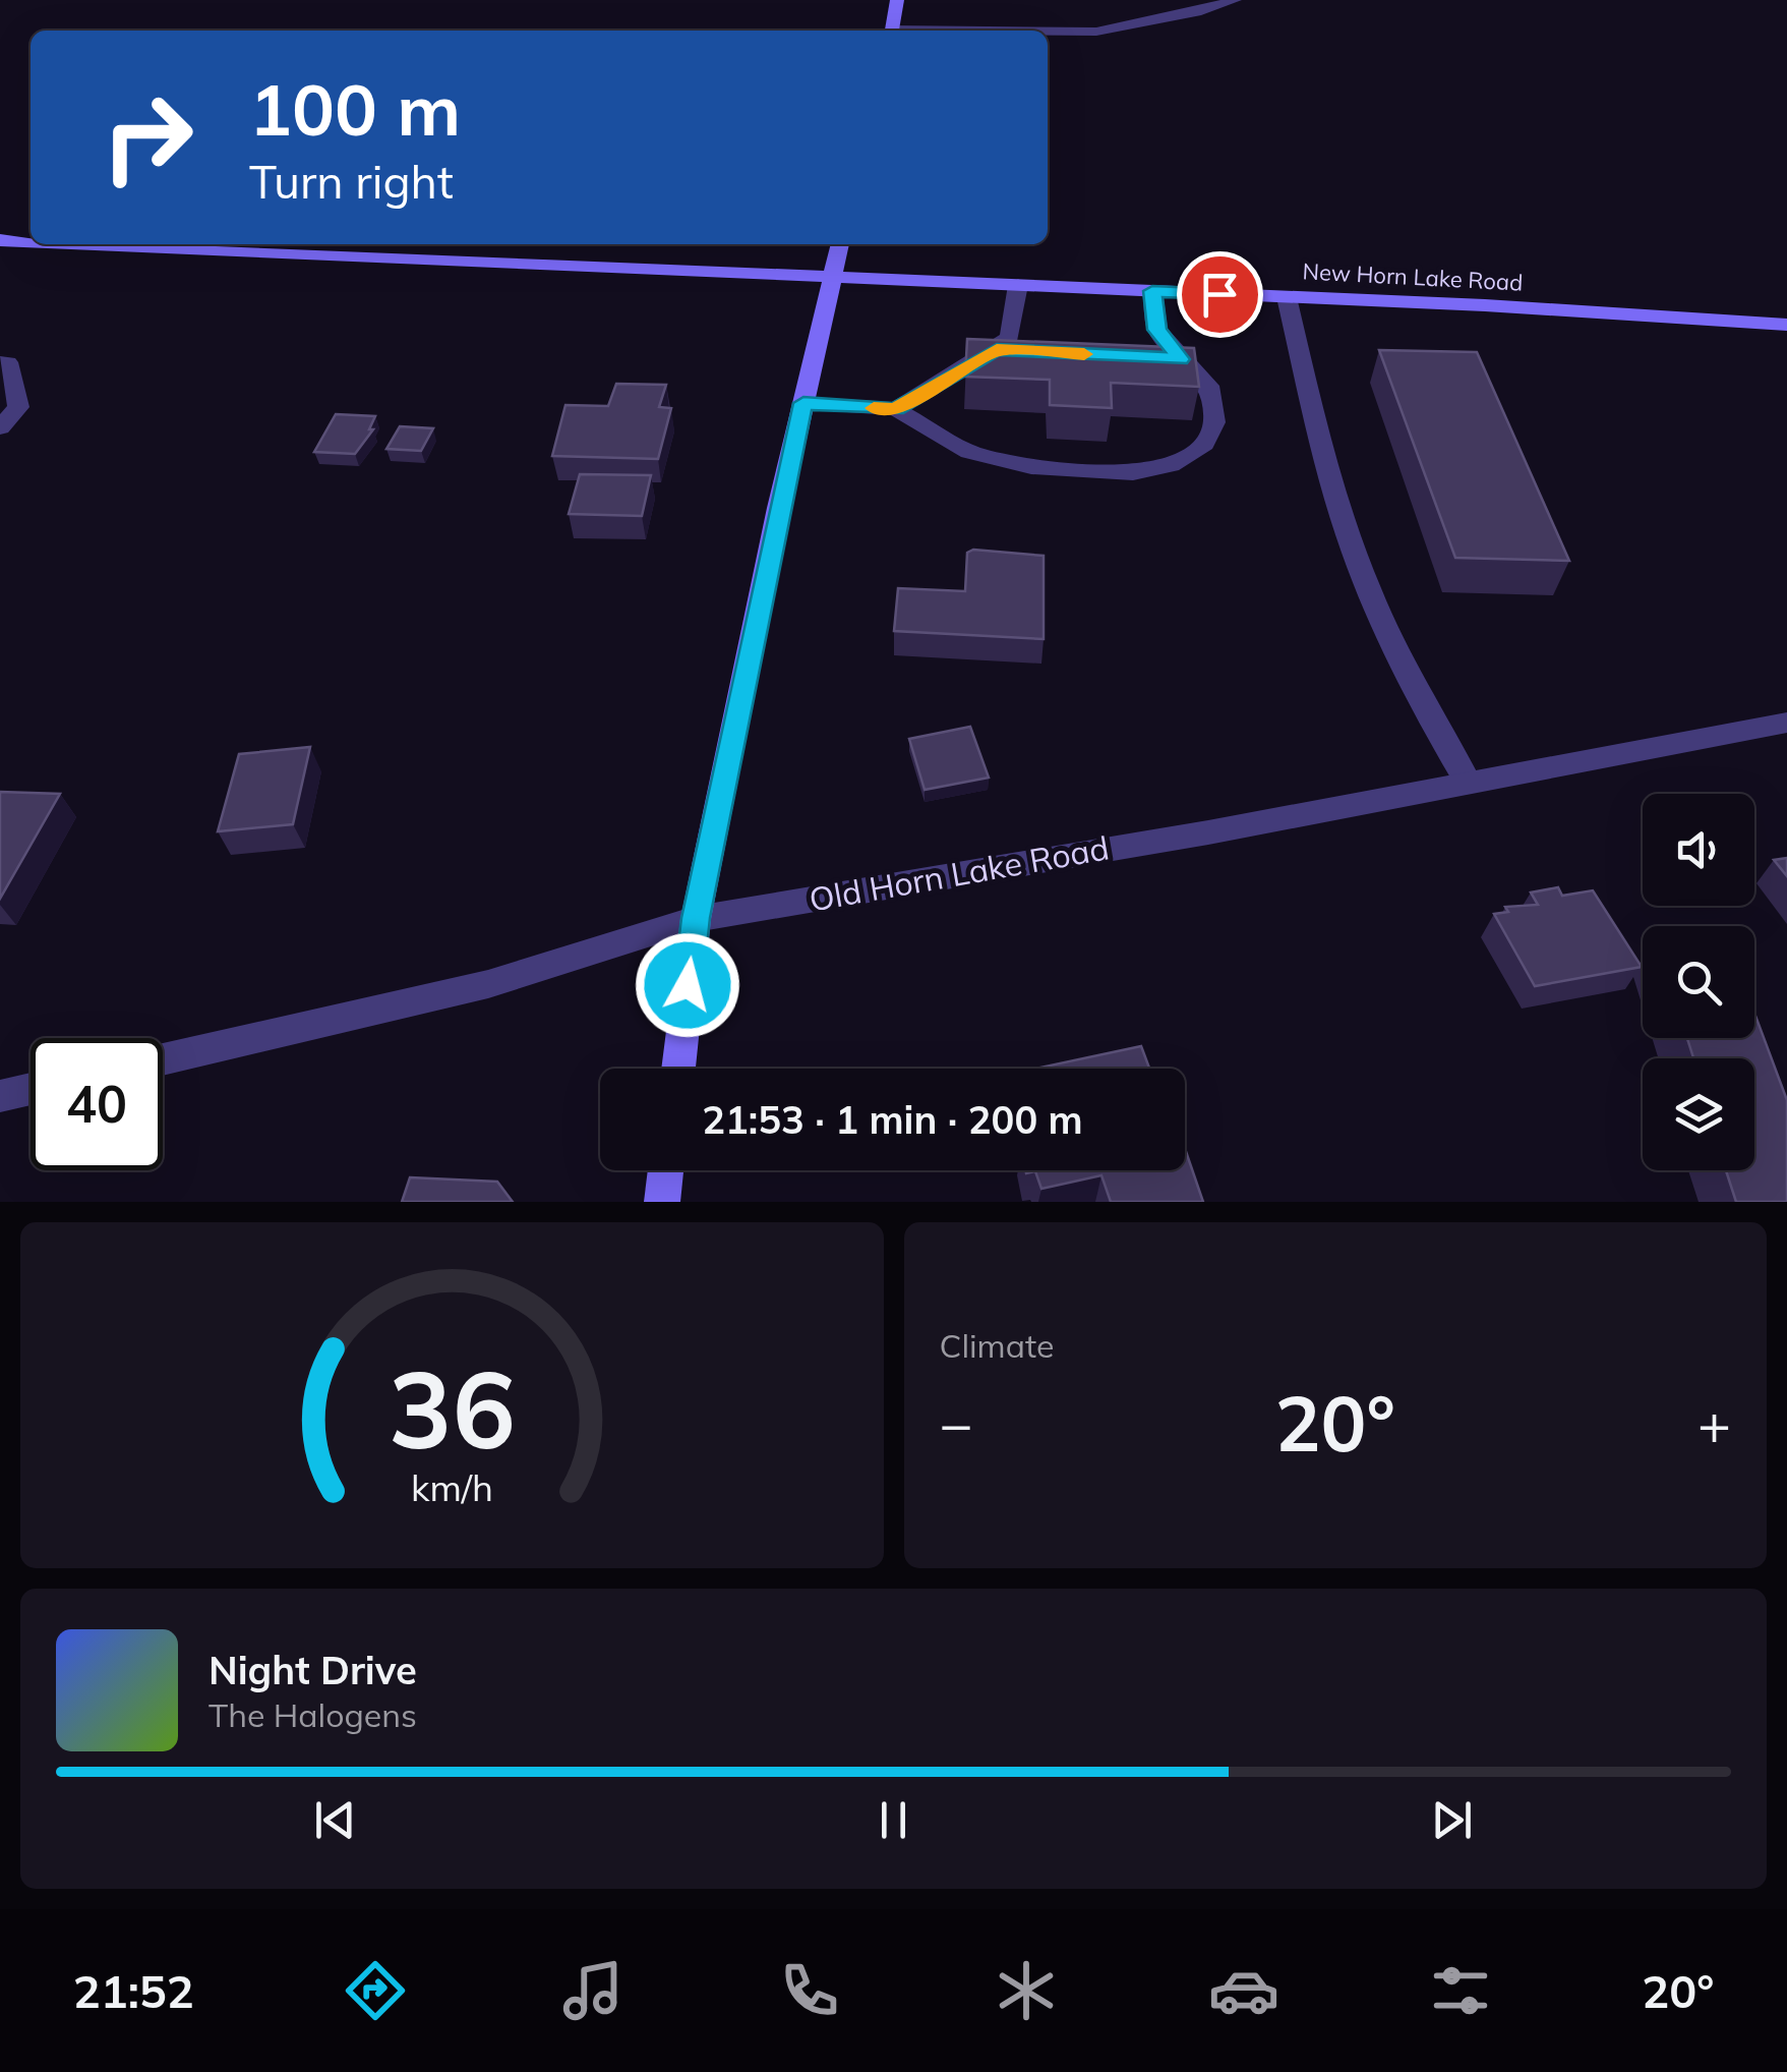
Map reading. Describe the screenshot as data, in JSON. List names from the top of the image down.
{
  "streets": {
    "main road": ["New Horn Lake Road"],
    "street": ["Old Horn Lake Road"]
  },
  "page": {
    "turn": ["100 m", "Turn right"],
    "limit": "40",
    "trip": "21:53 · 1 min · 200 m",
    "tile": "Climate",
    "heat": ["−", "20°", "+"],
    "song": ["Night Drive", "The Halogens"],
    "tabs": ["21:52", "20°"],
    "gauge": ["36", "km/h"]
  }
}
